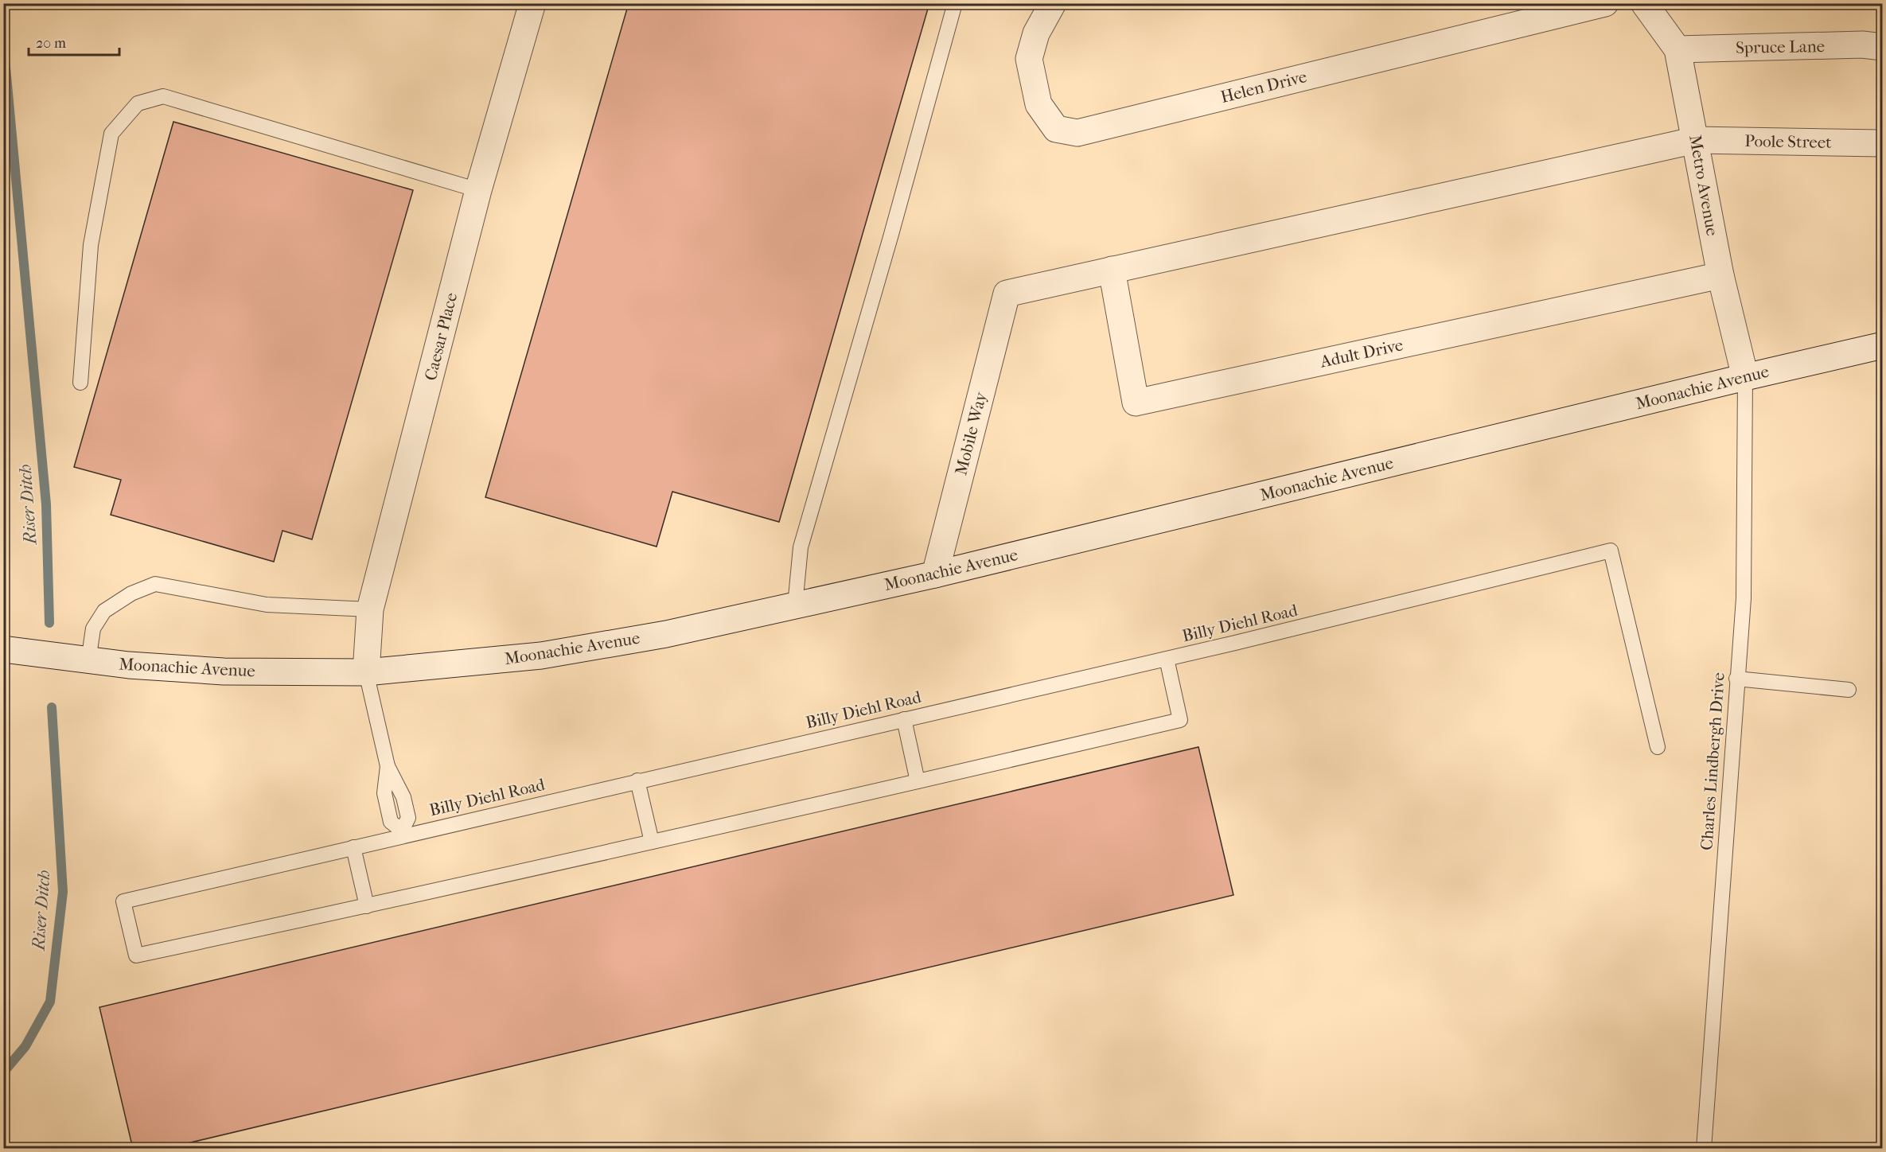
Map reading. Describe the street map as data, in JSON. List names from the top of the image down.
{
  "streets": {
    "street": [
      "Spruce Lane",
      "Helen Drive",
      "Poole Street",
      "Metro Avenue",
      "Caesar Place",
      "Adult Drive",
      "Moonachie Avenue",
      "Mobile Way"
    ],
    "lane": ["Billy Diehl Road", "Charles Lindbergh Drive"]
  },
  "crossings": [
    ["Spruce Lane", "Metro Avenue"],
    ["Poole Street", "Metro Avenue"],
    ["Metro Avenue", "Adult Drive"],
    ["Metro Avenue", "Moonachie Avenue"],
    ["Metro Avenue", "Charles Lindbergh Drive"],
    ["Caesar Place", "Moonachie Avenue"],
    ["Adult Drive", "Mobile Way"],
    ["Moonachie Avenue", "Mobile Way"],
    ["Moonachie Avenue", "Charles Lindbergh Drive"]
  ],
  "water": ["Riser Ditch"],
  "scale_bar": "20 m"
}
